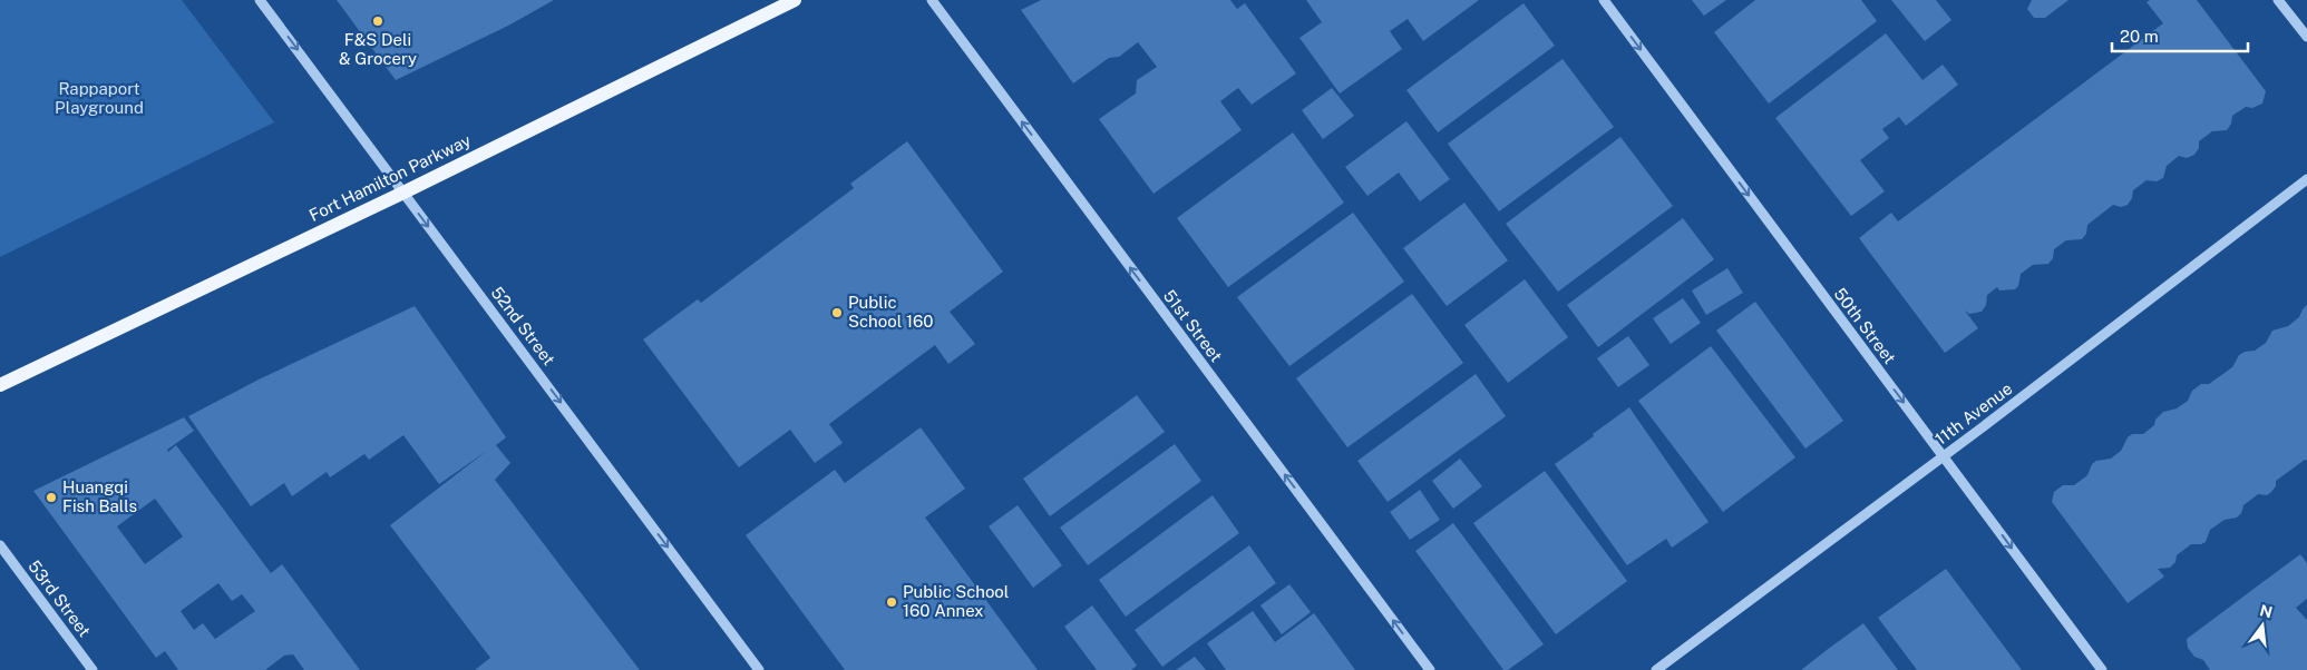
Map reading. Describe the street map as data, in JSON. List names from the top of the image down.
{
  "streets": {
    "main road": ["Fort Hamilton Parkway"],
    "street": [
      "52nd Street",
      "51st Street",
      "50th Street",
      "11th Avenue",
      "53rd Street"
    ]
  },
  "crossings": [
    ["Fort Hamilton Parkway", "52nd Street"],
    ["50th Street", "11th Avenue"]
  ],
  "one_way": ["52nd Street", "51st Street", "50th Street"],
  "parks": ["Rappaport Playground"],
  "places": [
    "F&S Deli & Grocery",
    "Public School 160",
    "Huangqi Fish Balls",
    "Public School 160 Annex"
  ],
  "scale_bar": "20 m",
  "north": "top"
}
